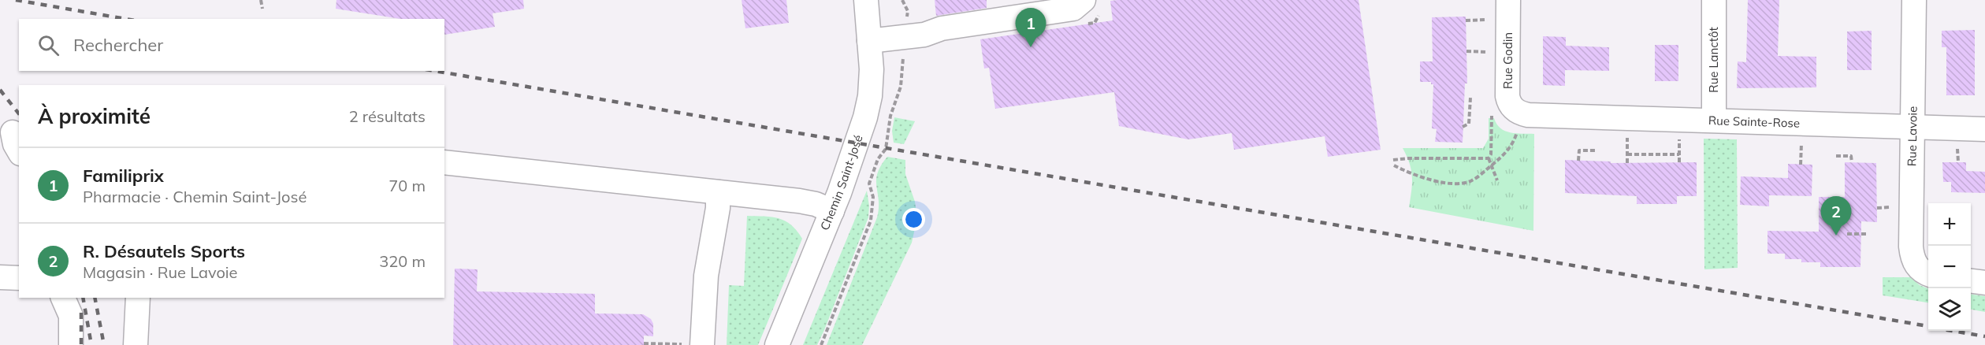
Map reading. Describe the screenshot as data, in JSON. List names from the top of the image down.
{
  "streets": {
    "street": [
      "Rue Lanctôt",
      "Rue Godin",
      "Rue Sainte-Rose",
      "Rue Lavoie",
      "Chemin Saint-José"
    ]
  },
  "crossings": [
    ["Rue Lanctôt", "Rue Sainte-Rose"],
    ["Rue Godin", "Rue Sainte-Rose"],
    ["Rue Sainte-Rose", "Rue Lavoie"]
  ],
  "page": {
    "pins": ["1", "2"],
    "search": "Rechercher",
    "heading": ["À proximité", "2 résultats"],
    "list": [
      {
        "mark": "1",
        "name": "Familiprix",
        "note": "Pharmacie · Chemin Saint-José",
        "value": "70 m"
      },
      {
        "mark": "2",
        "name": "R. Désautels Sports",
        "note": "Magasin · Rue Lavoie",
        "value": "320 m"
      }
    ],
    "map_buttons": ["+", "−"]
  }
}
